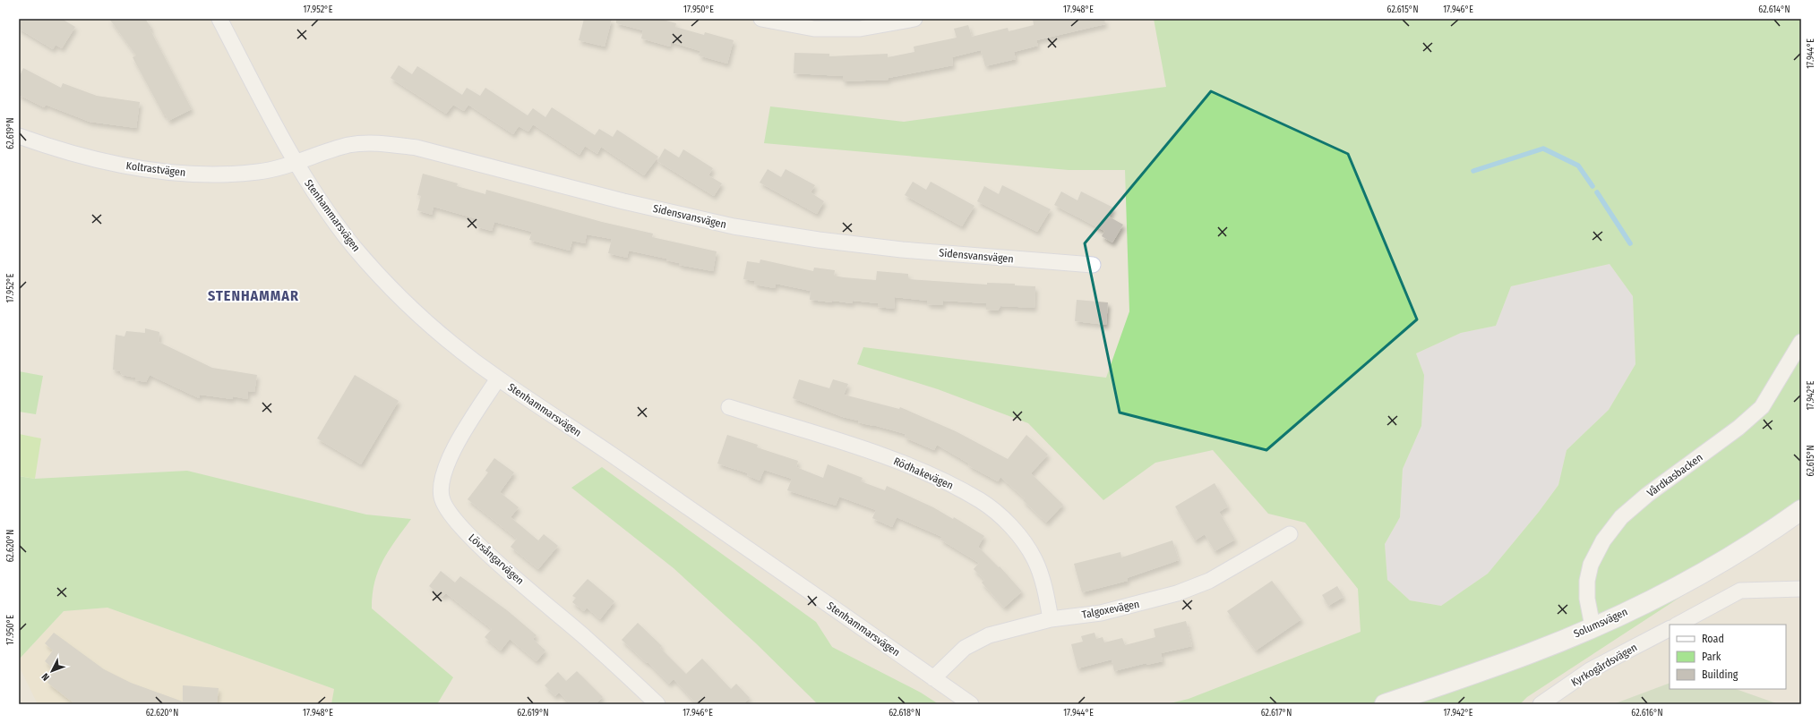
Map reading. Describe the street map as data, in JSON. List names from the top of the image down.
{
  "streets": {
    "main road": ["Solumsvägen"],
    "street": [
      "Koltrastvägen",
      "Stenhammarsvägen",
      "Sidensvansvägen",
      "Rödhakevägen",
      "Vårdkasbacken",
      "Lövsångarvägen",
      "Talgoxevägen",
      "Kyrkogårdsvägen"
    ]
  },
  "crossings": [
    ["Koltrastvägen", "Stenhammarsvägen"],
    ["Koltrastvägen", "Sidensvansvägen"],
    ["Stenhammarsvägen", "Sidensvansvägen"],
    ["Stenhammarsvägen", "Lövsångarvägen"],
    ["Stenhammarsvägen", "Talgoxevägen"],
    ["Rödhakevägen", "Talgoxevägen"],
    ["Vårdkasbacken", "Solumsvägen"]
  ],
  "districts": ["STENHAMMAR"],
  "legend": ["Road", "Park", "Building"],
  "north": "bottom left",
  "coordinates": [
    "17.952°E",
    "17.950°E",
    "17.948°E",
    "62.615°N",
    "17.946°E",
    "62.614°N",
    "17.944°E",
    "62.619°N",
    "17.942°E",
    "62.620°N",
    "62.618°N",
    "62.617°N",
    "62.616°N"
  ]
}
